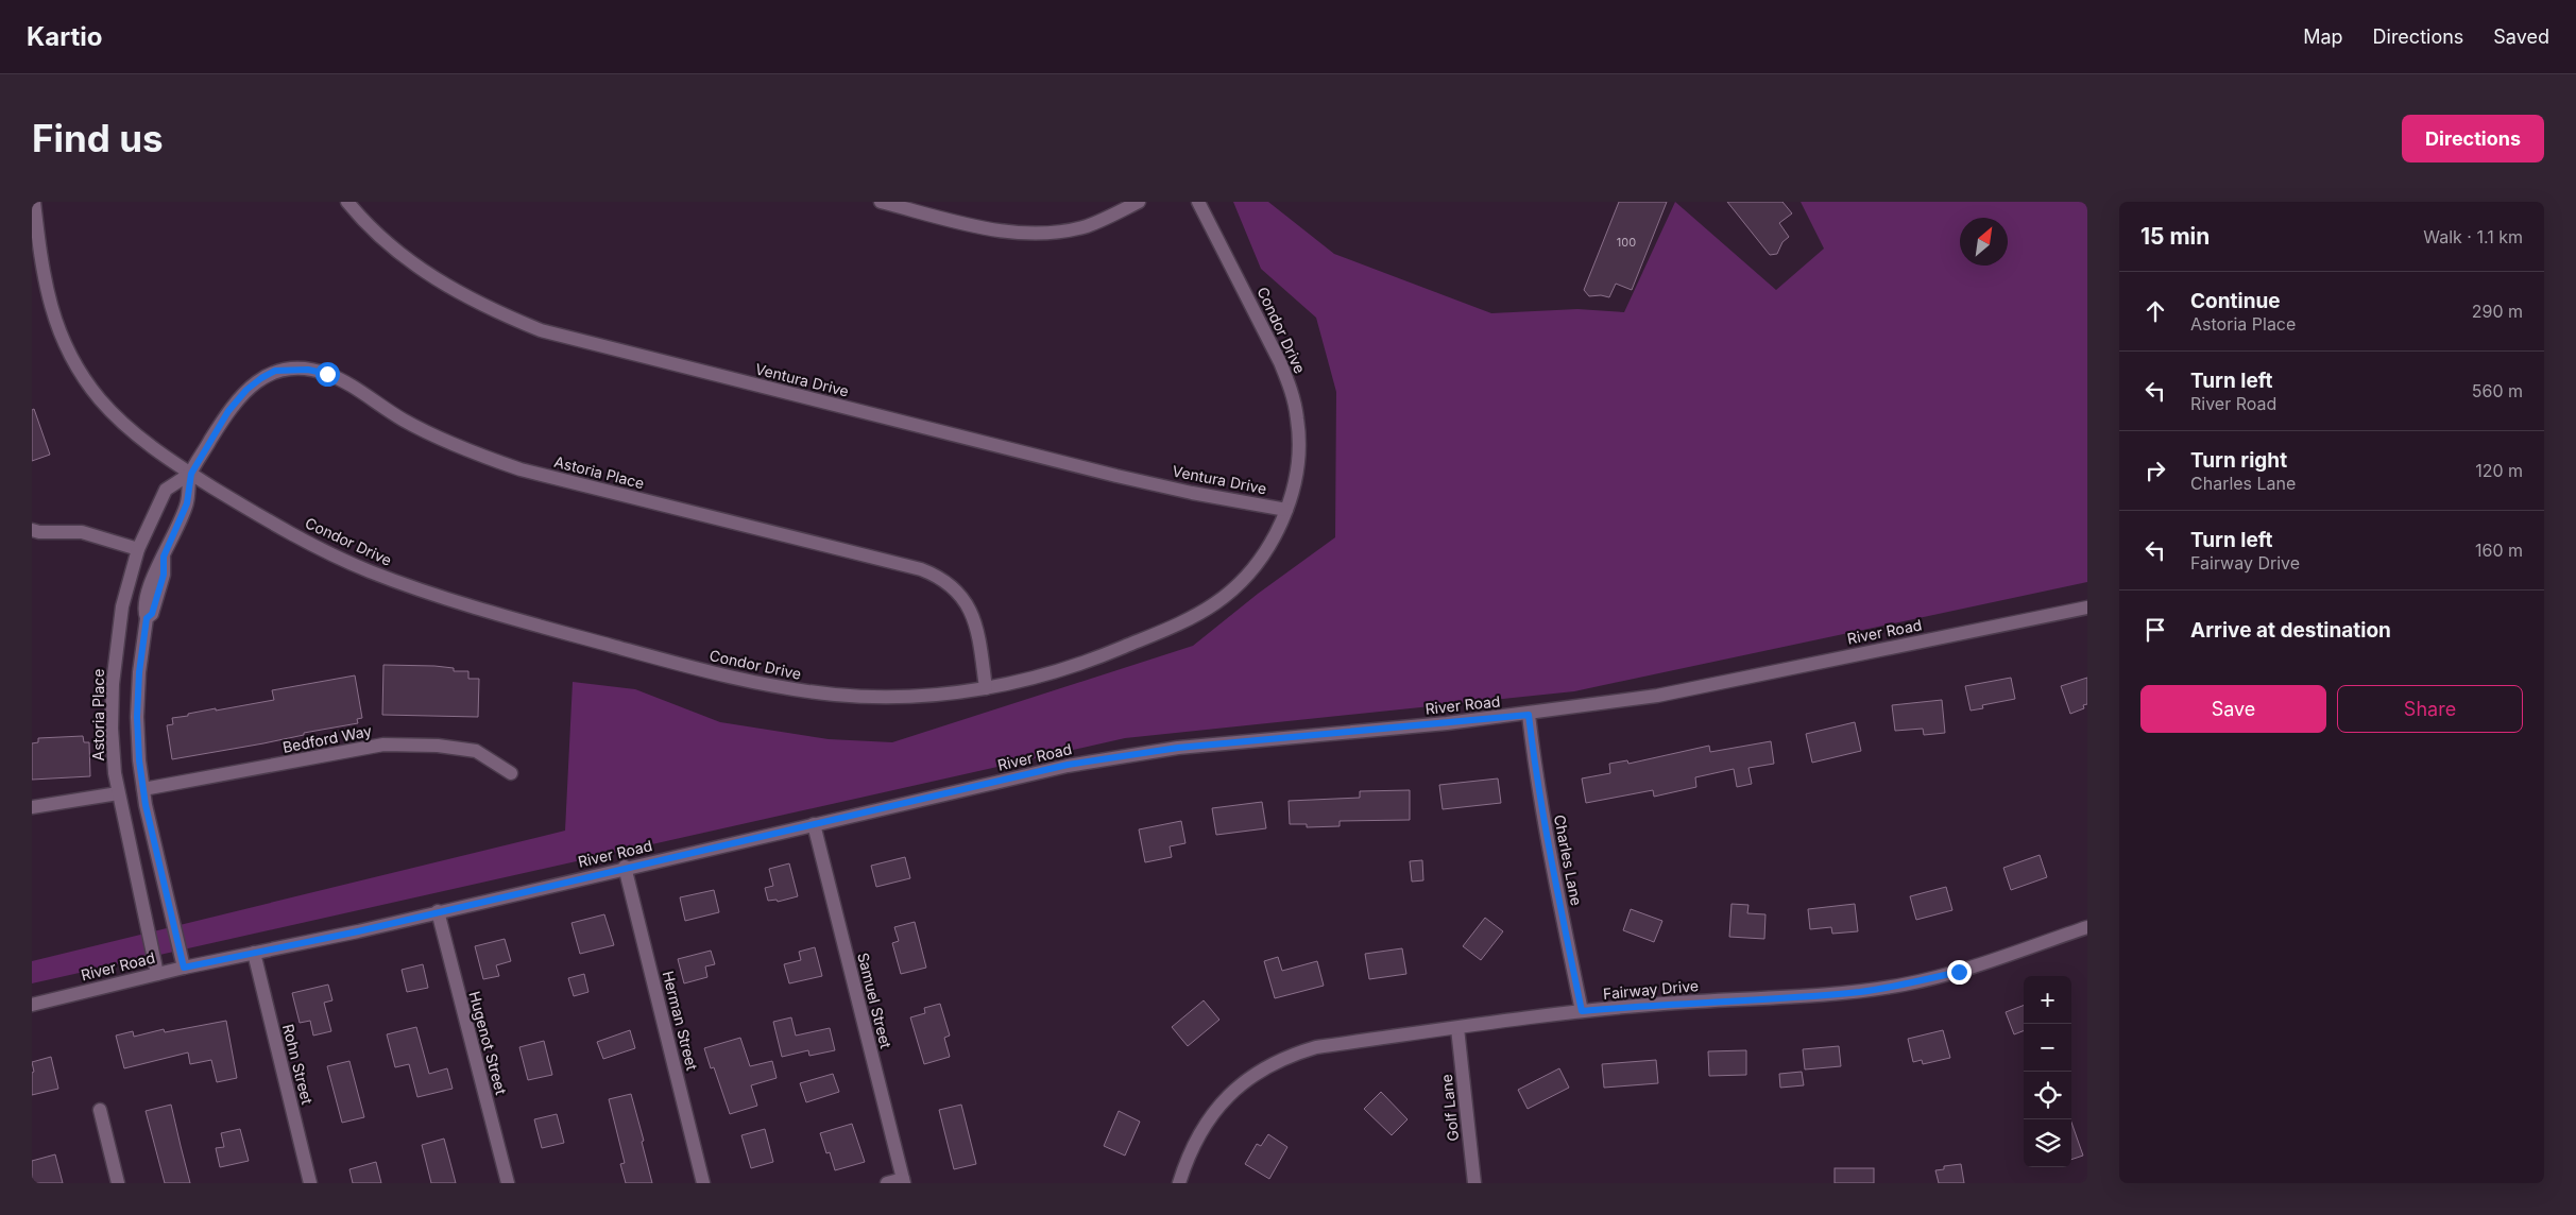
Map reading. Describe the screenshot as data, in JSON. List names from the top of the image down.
{
  "streets": {
    "street": [
      "Condor Drive",
      "Ventura Drive",
      "Astoria Place",
      "River Road",
      "Bedford Way",
      "Charles Lane",
      "Fairway Drive",
      "Samuel Street",
      "Herman Street",
      "Hugenot Street",
      "Rohn Street",
      "Golf Lane"
    ]
  },
  "crossings": [
    ["Condor Drive", "Ventura Drive"],
    ["Condor Drive", "Astoria Place"],
    ["Astoria Place", "River Road"],
    ["Astoria Place", "Bedford Way"],
    ["River Road", "Charles Lane"],
    ["River Road", "Samuel Street"],
    ["River Road", "Herman Street"],
    ["River Road", "Hugenot Street"],
    ["River Road", "Rohn Street"],
    ["Charles Lane", "Fairway Drive"],
    ["Fairway Drive", "Golf Lane"]
  ],
  "house_numbers": ["100"],
  "north": "top right",
  "page": {
    "header": "Kartio",
    "nav": ["Map", "Directions", "Saved"],
    "buttons": [
      "Directions",
      ["Save", "Share"]
    ],
    "title": "Find us",
    "heading": ["15 min", "Walk · 1.1 km"],
    "list": [
      ["Continue", "Astoria Place", "290 m"],
      ["Turn left", "River Road", "560 m"],
      ["Turn right", "Charles Lane", "120 m"],
      ["Turn left", "Fairway Drive", "160 m"],
      "Arrive at destination"
    ],
    "map_buttons": ["+", "−"]
  }
}
